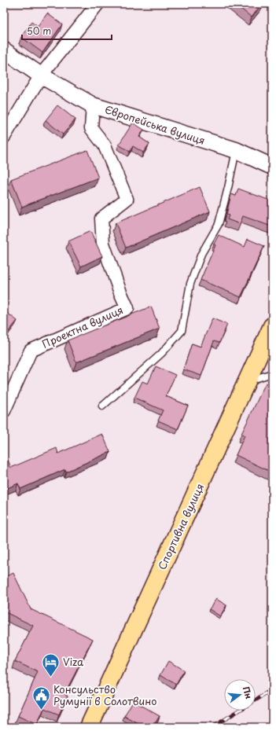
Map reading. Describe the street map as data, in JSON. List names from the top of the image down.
{
  "streets": {
    "main road": ["Спортивна вулиця"],
    "street": ["Європейська вулиця", "Проектна вулиця"]
  },
  "crossings": [
    ["Європейська вулиця", "Проектна вулиця"]
  ],
  "places": {
    "hotel": ["Viza"],
    "public building": ["Консульство Румунії в Солотвино"]
  },
  "scale_bar": "50 m",
  "north": "right"
}
